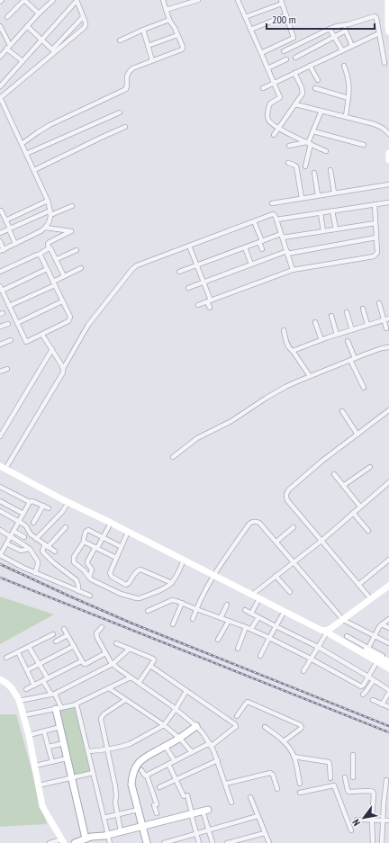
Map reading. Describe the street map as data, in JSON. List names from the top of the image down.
{
  "scale_bar": "200 m",
  "north": "bottom left"
}
